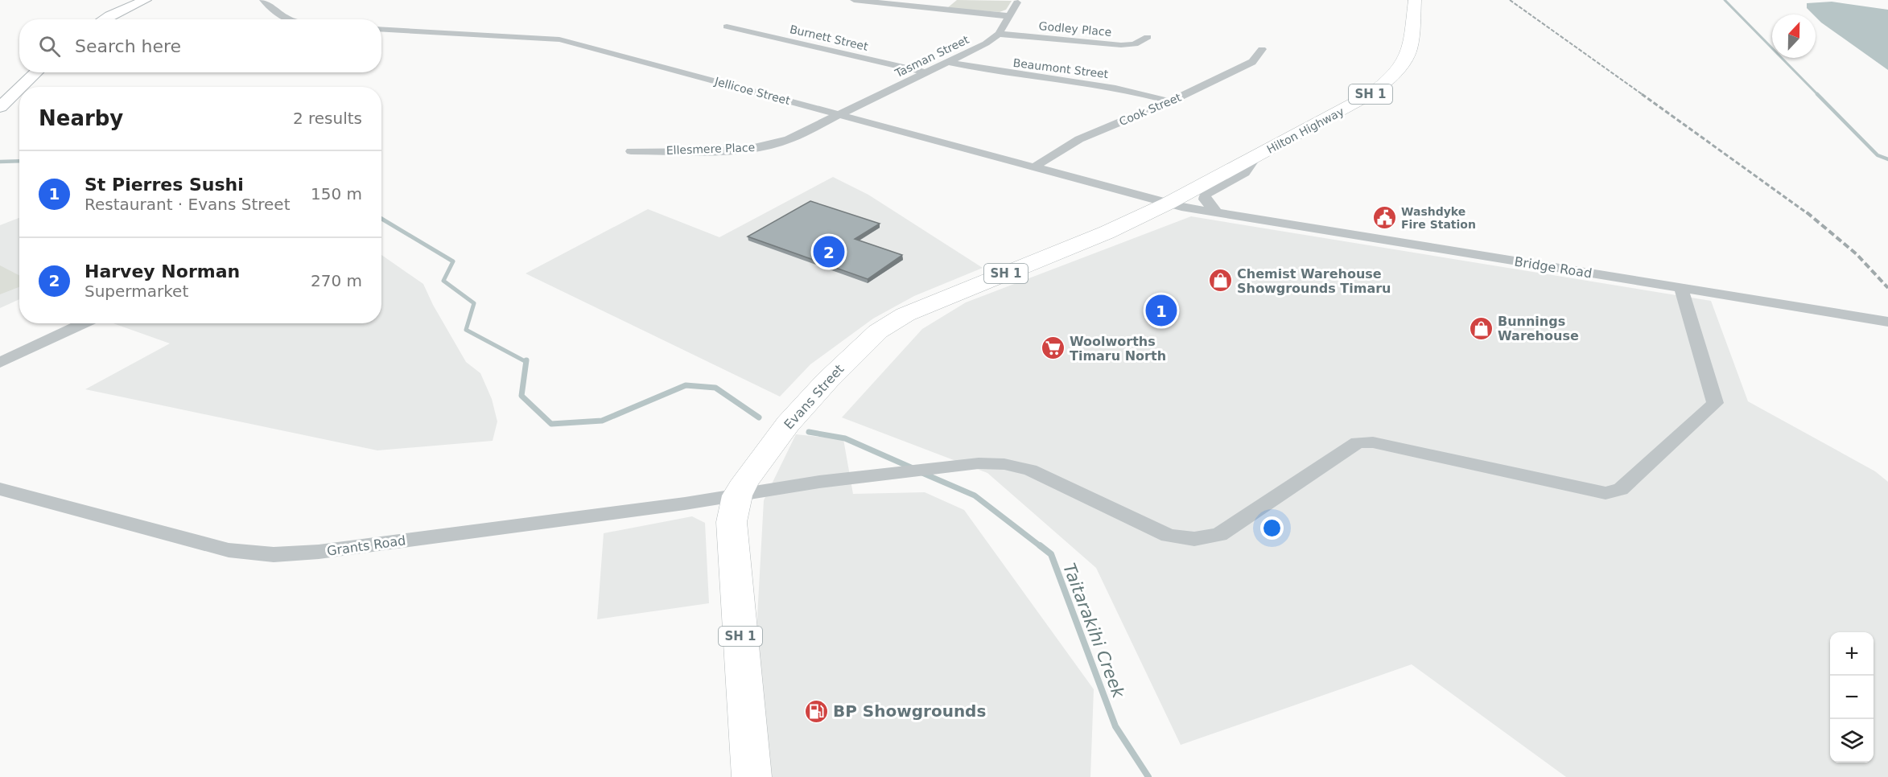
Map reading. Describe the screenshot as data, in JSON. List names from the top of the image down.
{
  "streets": {
    "highway": ["SH 1", "Hilton Highway", "Evans Street"],
    "street": [
      "Godley Place",
      "Burnett Street",
      "Tasman Street",
      "Beaumont Street",
      "Jellicoe Street",
      "Cook Street",
      "Ellesmere Place",
      "Bridge Road",
      "Grants Road"
    ]
  },
  "crossings": [
    ["Godley Place", "Tasman Street"],
    ["Burnett Street", "Tasman Street"],
    ["Tasman Street", "Beaumont Street"],
    ["Tasman Street", "Jellicoe Street"],
    ["Tasman Street", "Ellesmere Place"],
    ["Beaumont Street", "Cook Street"],
    ["Jellicoe Street", "Cook Street"],
    ["Jellicoe Street", "Hilton Highway"],
    ["Jellicoe Street", "Ellesmere Place"],
    ["Jellicoe Street", "Bridge Road"],
    ["Jellicoe Street", "Evans Street"],
    ["Hilton Highway", "Bridge Road"],
    ["Hilton Highway", "Evans Street"],
    ["Bridge Road", "Evans Street"],
    ["Bridge Road", "Grants Road"],
    ["Evans Street", "Grants Road"]
  ],
  "water": ["Taitarakihi Creek"],
  "places": {
    "public building": ["Washdyke Fire Station"],
    "shop": ["Chemist Warehouse Showgrounds Timaru", "Bunnings Warehouse"],
    "supermarket": ["Woolworths Timaru North"],
    "fuel station": ["BP Showgrounds"]
  },
  "north": "top",
  "page": {
    "search": "Search here",
    "heading": ["Nearby", "2 results"],
    "list": [
      {
        "mark": "1",
        "name": "St Pierres Sushi",
        "note": "Restaurant · Evans Street",
        "value": "150 m"
      },
      {
        "mark": "2",
        "name": "Harvey Norman",
        "note": "Supermarket",
        "value": "270 m"
      }
    ],
    "pins": ["2", "1"],
    "map_buttons": ["+", "−"]
  }
}
